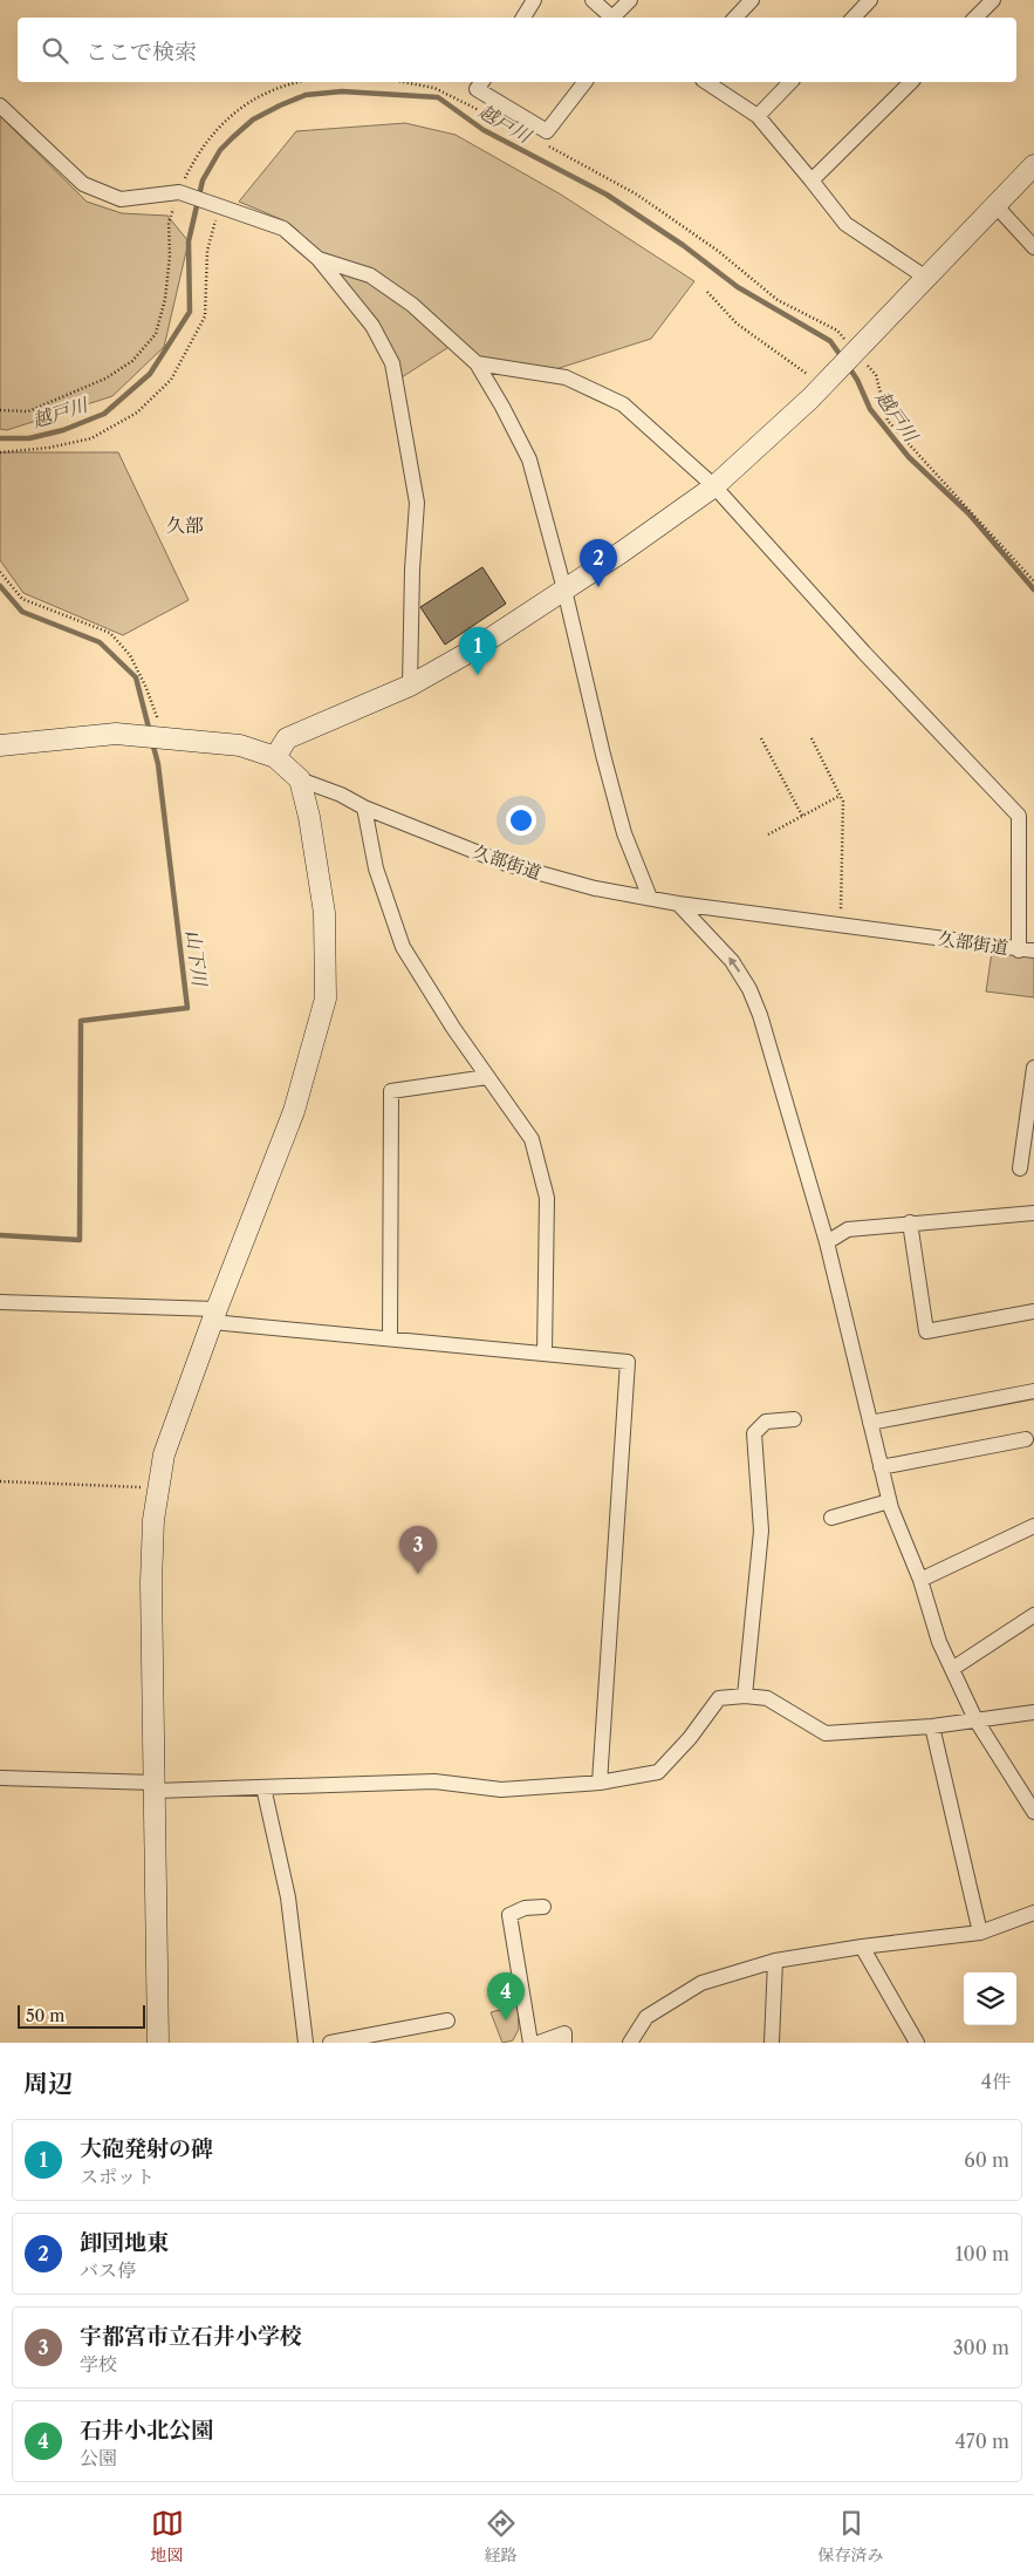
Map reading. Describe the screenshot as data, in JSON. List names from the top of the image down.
{
  "streets": {
    "street": ["久部街道"]
  },
  "districts": ["久部"],
  "water": ["越戸川", "山下川"],
  "scale_bar": "50 m",
  "page": {
    "search": "ここで検索",
    "pins": [
      "2",
      "1",
      "3",
      "4"
    ],
    "scale": "50 m",
    "heading": ["周辺", "4件"],
    "list": [
      {
        "mark": "1",
        "name": "大砲発射の碑",
        "note": "スポット",
        "value": "60 m"
      },
      {
        "mark": "2",
        "name": "卸団地東",
        "note": "バス停",
        "value": "100 m"
      },
      {
        "mark": "3",
        "name": "宇都宮市立石井小学校",
        "note": "学校",
        "value": "300 m"
      },
      {
        "mark": "4",
        "name": "石井小北公園",
        "note": "公園",
        "value": "470 m"
      }
    ],
    "nav": ["地図", "経路", "保存済み"]
  }
}
